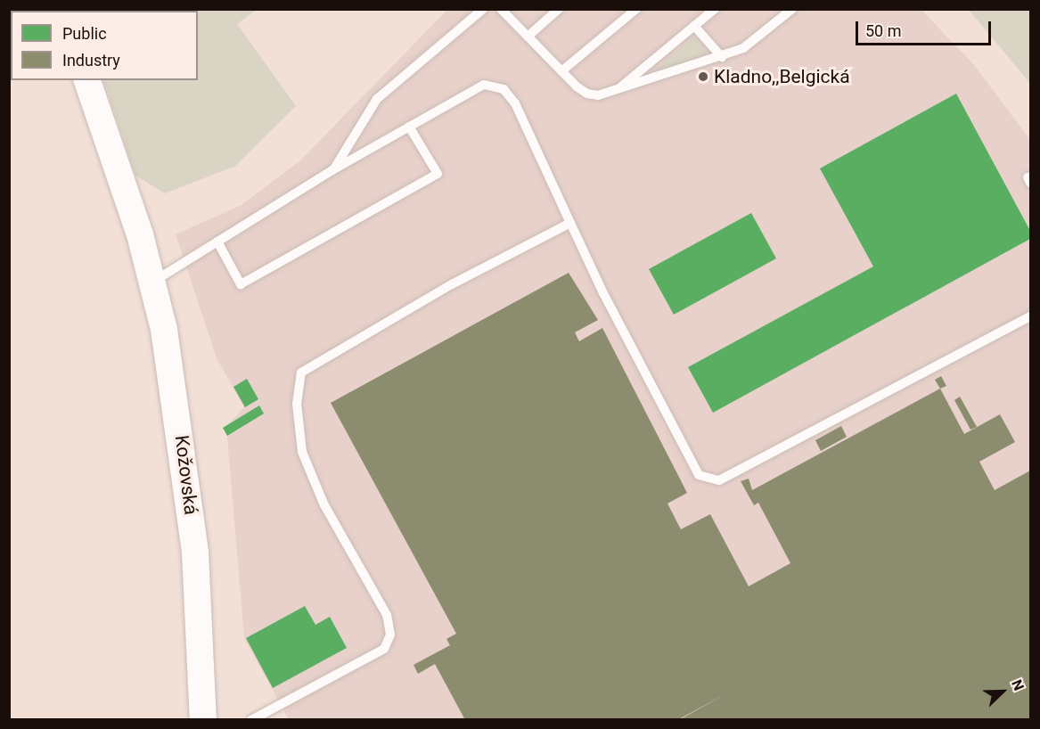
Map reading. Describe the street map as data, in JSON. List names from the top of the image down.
{
  "streets": {
    "street": ["Kožovská"]
  },
  "places": ["Kladno,,Belgická"],
  "legend": ["Public", "Industry"],
  "scale_bar": "50 m",
  "north": "top right"
}
